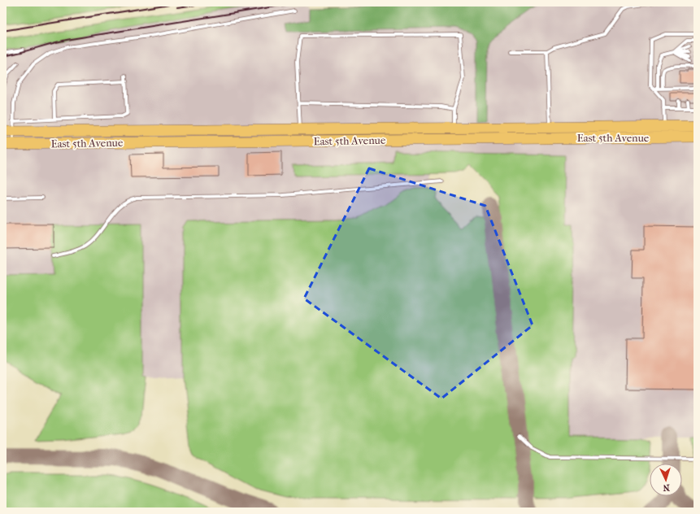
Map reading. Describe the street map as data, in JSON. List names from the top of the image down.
{
  "streets": {
    "main road": ["East 5th Avenue"]
  },
  "north": "bottom"
}
